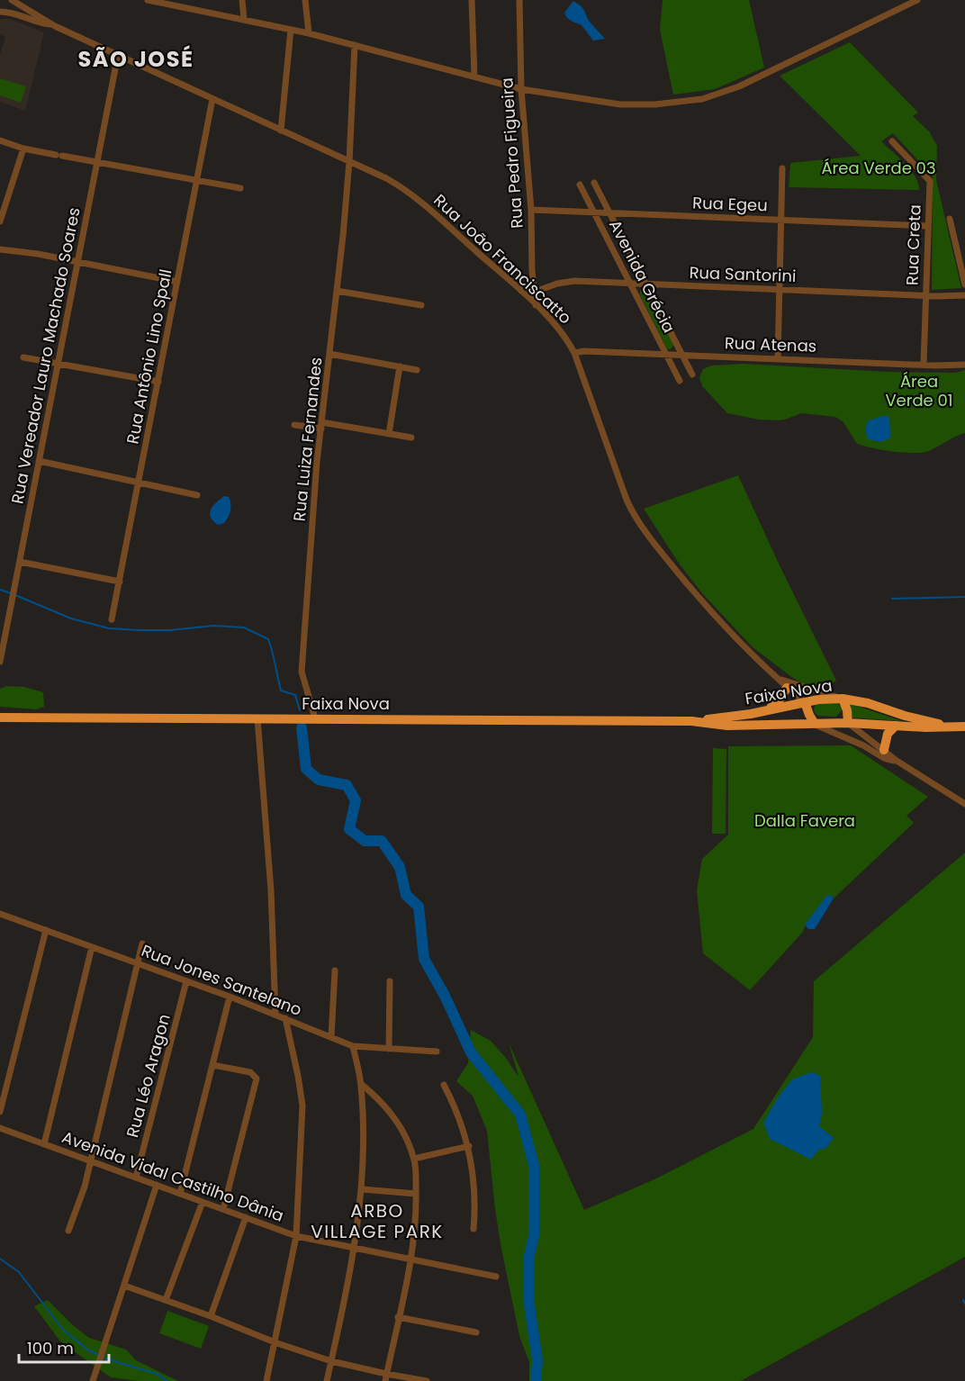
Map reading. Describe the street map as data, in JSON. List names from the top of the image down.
{
  "streets": {
    "highway": ["Faixa Nova"],
    "street": [
      "Rua Pedro Figueira",
      "Rua Egeu",
      "Rua Creta",
      "Rua João Franciscatto",
      "Rua Santorini",
      "Avenida Grécia",
      "Rua Atenas",
      "Rua Vereador Lauro Machado Soares",
      "Rua Antônio Lino Spall",
      "Rua Luiza Fernandes",
      "Rua Jones Santelano",
      "Rua Léo Aragon",
      "Avenida Vidal Castilho Dânia"
    ]
  },
  "crossings": [
    ["Rua Pedro Figueira", "Rua Egeu"],
    ["Rua Pedro Figueira", "Rua João Franciscatto"],
    ["Rua Pedro Figueira", "Rua Santorini"],
    ["Rua Egeu", "Rua Creta"],
    ["Rua Egeu", "Avenida Grécia"],
    ["Rua Creta", "Rua Santorini"],
    ["Rua Creta", "Rua Atenas"],
    ["Rua João Franciscatto", "Rua Santorini"],
    ["Rua João Franciscatto", "Rua Atenas"],
    ["Rua João Franciscatto", "Rua Vereador Lauro Machado Soares"],
    ["Rua João Franciscatto", "Rua Antônio Lino Spall"],
    ["Rua João Franciscatto", "Rua Luiza Fernandes"],
    ["Rua João Franciscatto", "Faixa Nova"],
    ["Rua Santorini", "Avenida Grécia"],
    ["Avenida Grécia", "Rua Atenas"],
    ["Rua Luiza Fernandes", "Faixa Nova"],
    ["Rua Jones Santelano", "Rua Léo Aragon"],
    ["Rua Léo Aragon", "Avenida Vidal Castilho Dânia"]
  ],
  "districts": ["SÃO JOSÉ", "ARBO VILLAGE PARK"],
  "parks": ["Área Verde 03", "Área Verde 01", "Dalla Favera"],
  "scale_bar": "100 m"
}
